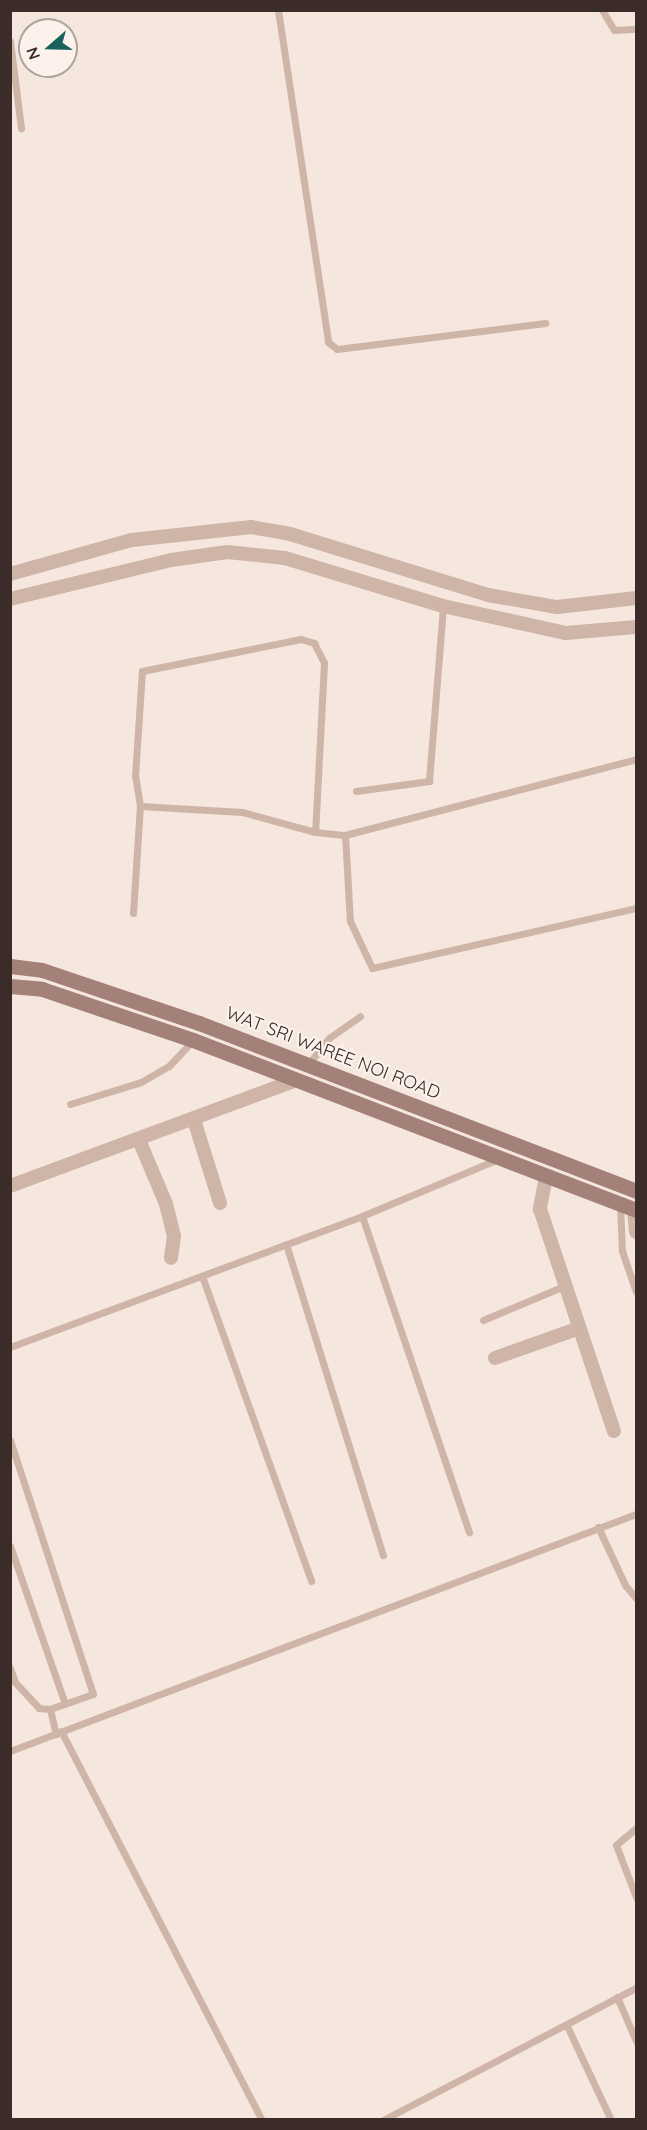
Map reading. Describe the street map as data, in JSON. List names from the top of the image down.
{
  "streets": {
    "main road": ["WAT SRI WAREE NOI ROAD"]
  },
  "north": "left"
}
